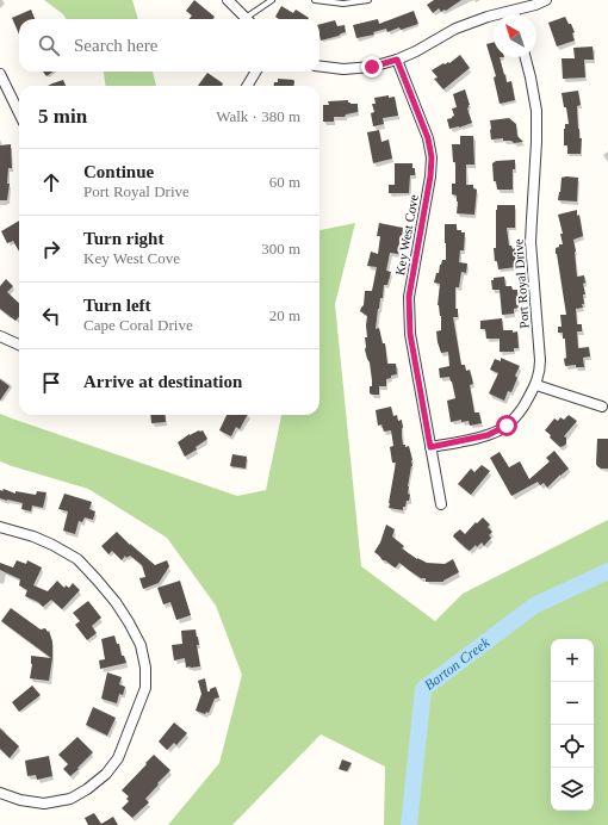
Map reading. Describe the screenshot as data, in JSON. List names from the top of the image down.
{
  "streets": {
    "street": ["Key West Cove", "Port Royal Drive"]
  },
  "crossings": [
    ["Key West Cove", "Port Royal Drive"]
  ],
  "water": ["Barton Creek"],
  "north": "top left",
  "page": {
    "search": "Search here",
    "heading": ["5 min", "Walk · 380 m"],
    "list": [
      ["Continue", "Port Royal Drive", "60 m"],
      ["Turn right", "Key West Cove", "300 m"],
      ["Turn left", "Cape Coral Drive", "20 m"],
      "Arrive at destination"
    ],
    "map_buttons": ["+", "−"]
  }
}
